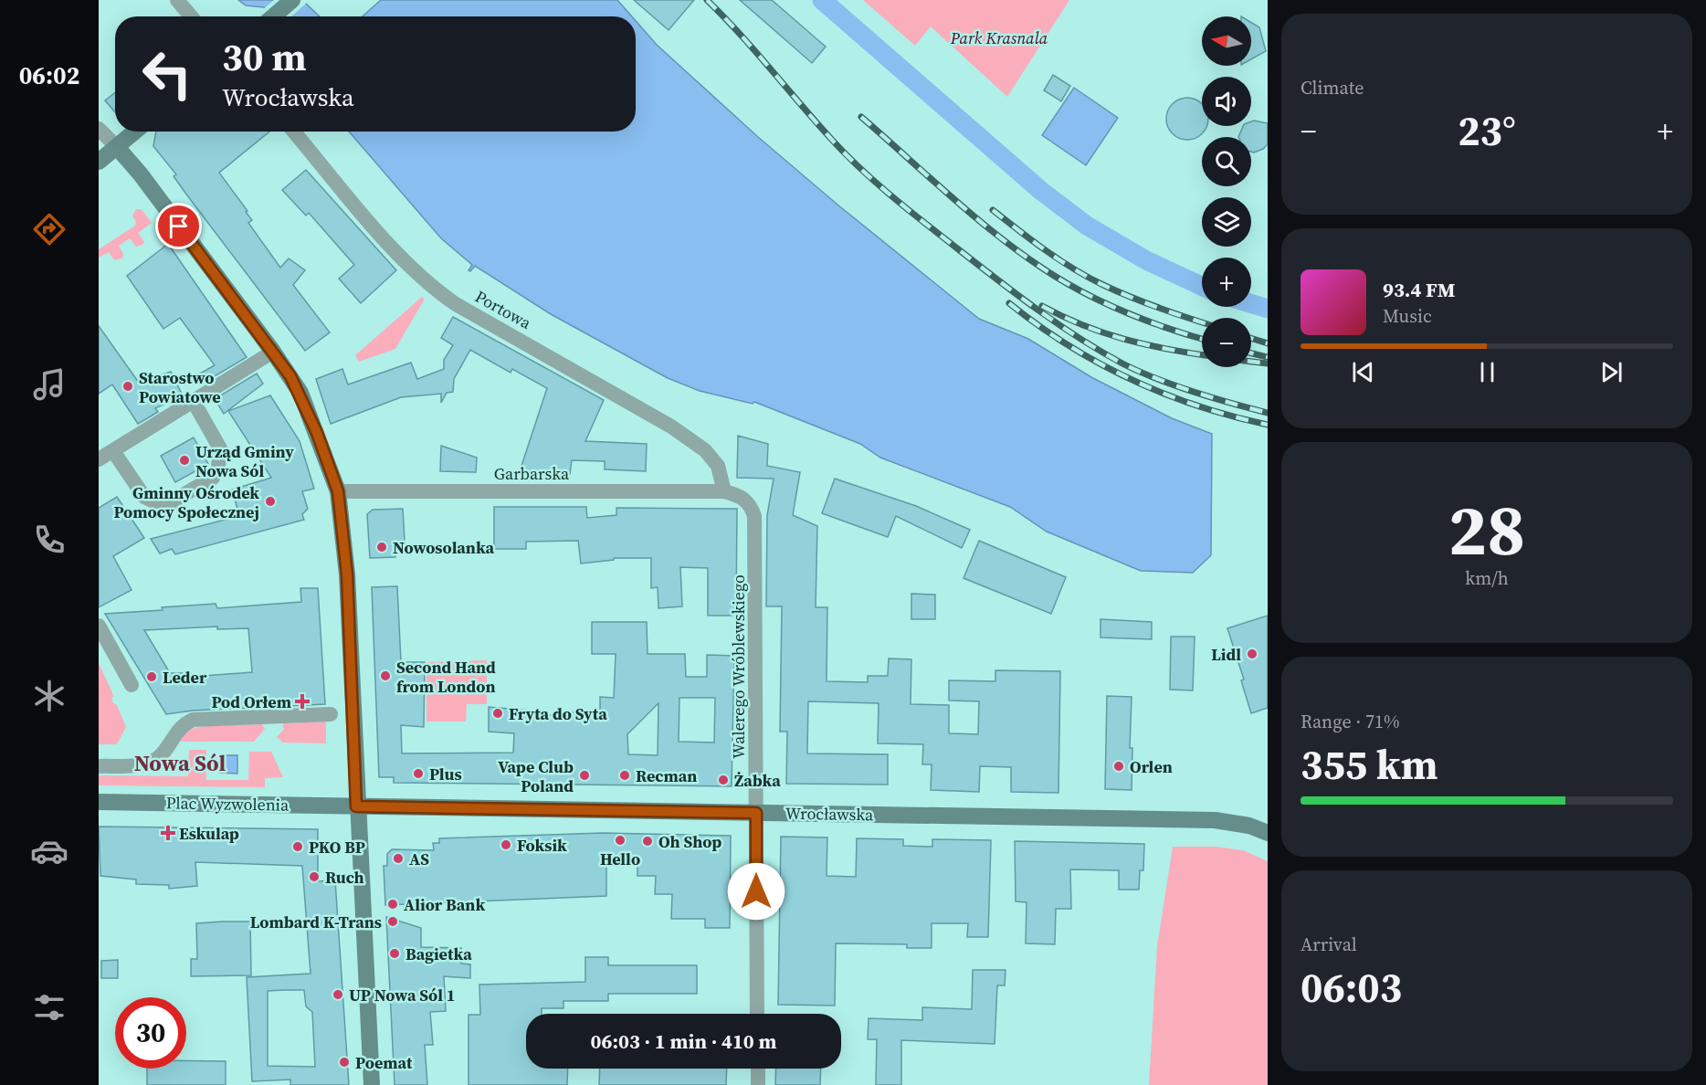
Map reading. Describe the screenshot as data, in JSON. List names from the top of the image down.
{
  "streets": {
    "street": [
      "Portowa",
      "Garbarska",
      "Walerego Wróblewskiego",
      "Plac Wyzwolenia",
      "Wrocławska"
    ]
  },
  "crossings": [
    ["Portowa", "Garbarska"],
    ["Portowa", "Walerego Wróblewskiego"],
    ["Garbarska", "Walerego Wróblewskiego"],
    ["Walerego Wróblewskiego", "Wrocławska"],
    ["Plac Wyzwolenia", "Wrocławska"]
  ],
  "districts": ["Nowa Sól"],
  "parks": ["Park Krasnala"],
  "places": {
    "other": [
      "Starostwo Powiatowe",
      "Urząd Gminy Nowa Sól",
      "Gminny Ośrodek Pomocy Społecznej",
      "Nowosolanka",
      "Lidl",
      "Second Hand from London",
      "Leder",
      "Fryta do Syta",
      "Orlen",
      "Plus",
      "Vape Club Poland",
      "Recman",
      "Żabka",
      "Hello",
      "Oh Shop",
      "Foksik",
      "PKO BP",
      "AS",
      "Ruch",
      "Alior Bank",
      "Lombard K-Trans",
      "Bagietka",
      "UP Nowa Sól 1",
      "Poemat"
    ],
    "health": ["Pod Orłem", "Eskulap"]
  },
  "north": "left",
  "page": {
    "tabs": "06:02",
    "tile": [
      "Climate",
      ["28", "km/h"],
      ["Range · 71%", "355 km"],
      ["Arrival", "06:03"]
    ],
    "map_buttons": ["+", "−"],
    "turn": ["30 m", "Wrocławska"],
    "heat": ["−", "23°", "+"],
    "song": ["93.4 FM", "Music"],
    "limit": "30",
    "trip": "06:03 · 1 min · 410 m"
  }
}
